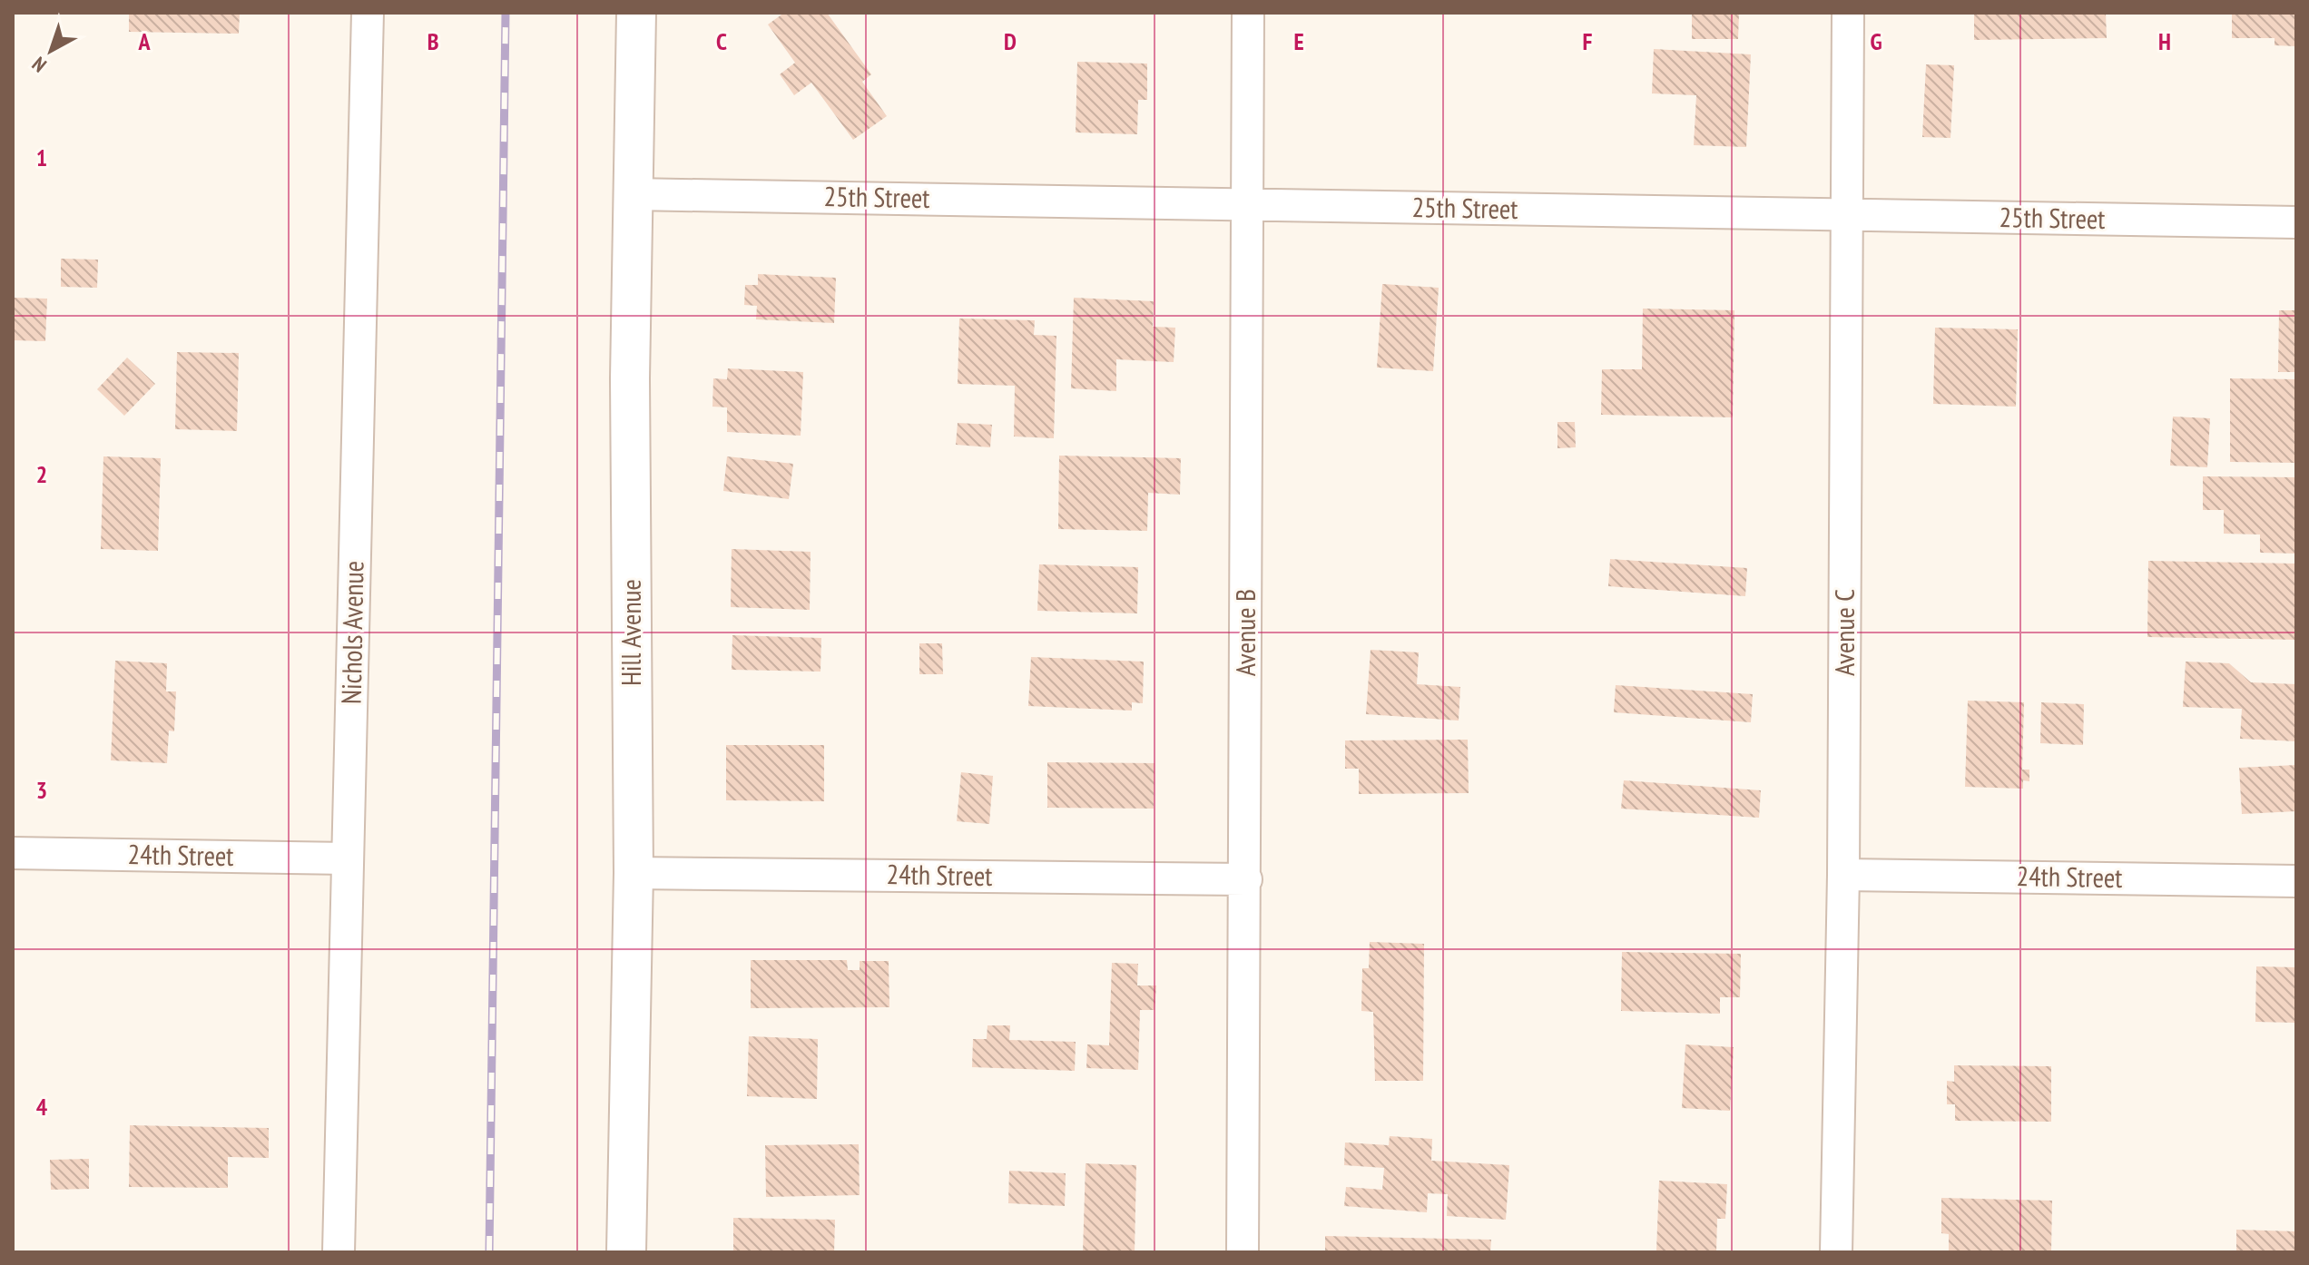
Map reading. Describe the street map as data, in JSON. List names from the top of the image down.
{
  "streets": {
    "street": [
      "25th Street",
      "Nichols Avenue",
      "Hill Avenue",
      "Avenue B",
      "Avenue C",
      "24th Street"
    ]
  },
  "crossings": [
    ["25th Street", "Hill Avenue"],
    ["25th Street", "Avenue B"],
    ["25th Street", "Avenue C"],
    ["Nichols Avenue", "24th Street"],
    ["Hill Avenue", "24th Street"],
    ["Avenue B", "24th Street"],
    ["Avenue C", "24th Street"]
  ],
  "north": "bottom left",
  "grid": {
    "columns": [
      "A",
      "B",
      "C",
      "D",
      "E",
      "F",
      "G",
      "H"
    ],
    "rows": [
      "1",
      "2",
      "3",
      "4"
    ]
  }
}
